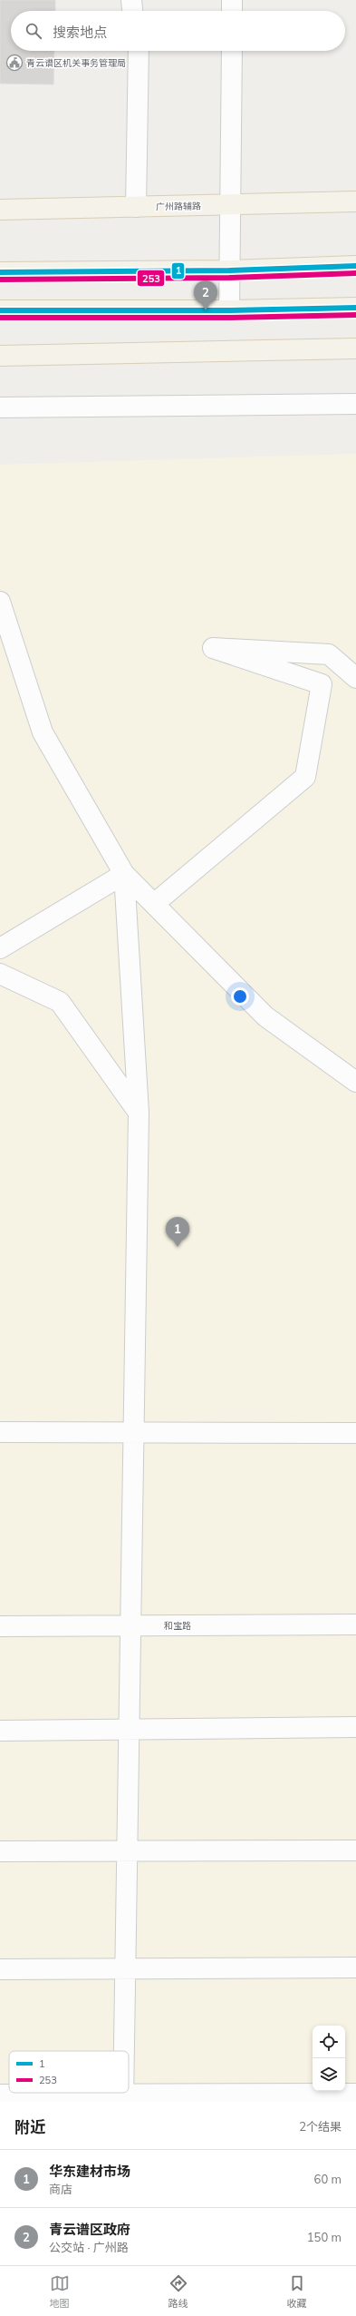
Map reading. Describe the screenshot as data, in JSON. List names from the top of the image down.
{
  "streets": {
    "main road": ["广州路辅路"],
    "street": ["和宝路"]
  },
  "places": {
    "public building": ["青云谱区机关事务管理局"]
  },
  "lines": ["transit line 1", "transit line 253"],
  "legend": ["1", "253"],
  "page": {
    "search": "搜索地点",
    "pins": ["2", "1"],
    "heading": ["附近", "2个结果"],
    "list": [
      {
        "mark": "1",
        "name": "华东建材市场",
        "note": "商店",
        "value": "60 m"
      },
      {
        "mark": "2",
        "name": "青云谱区政府",
        "note": "公交站 · 广州路",
        "value": "150 m"
      }
    ],
    "nav": ["地图", "路线", "收藏"]
  }
}
